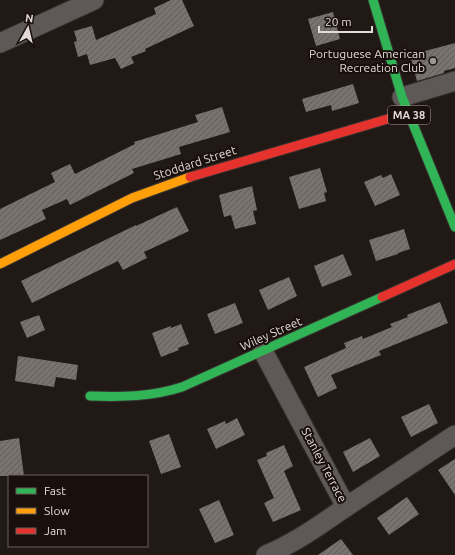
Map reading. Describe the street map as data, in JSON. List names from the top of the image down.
{
  "streets": {
    "street": [
      "MA 38",
      "Stoddard Street",
      "Wiley Street",
      "Stanley Terrace"
    ]
  },
  "crossings": [
    ["MA 38", "Stoddard Street"],
    ["Wiley Street", "Stanley Terrace"]
  ],
  "places": ["Portuguese American Recreation Club"],
  "legend": ["Fast", "Slow", "Jam"],
  "scale_bar": "20 m",
  "north": "top"
}
